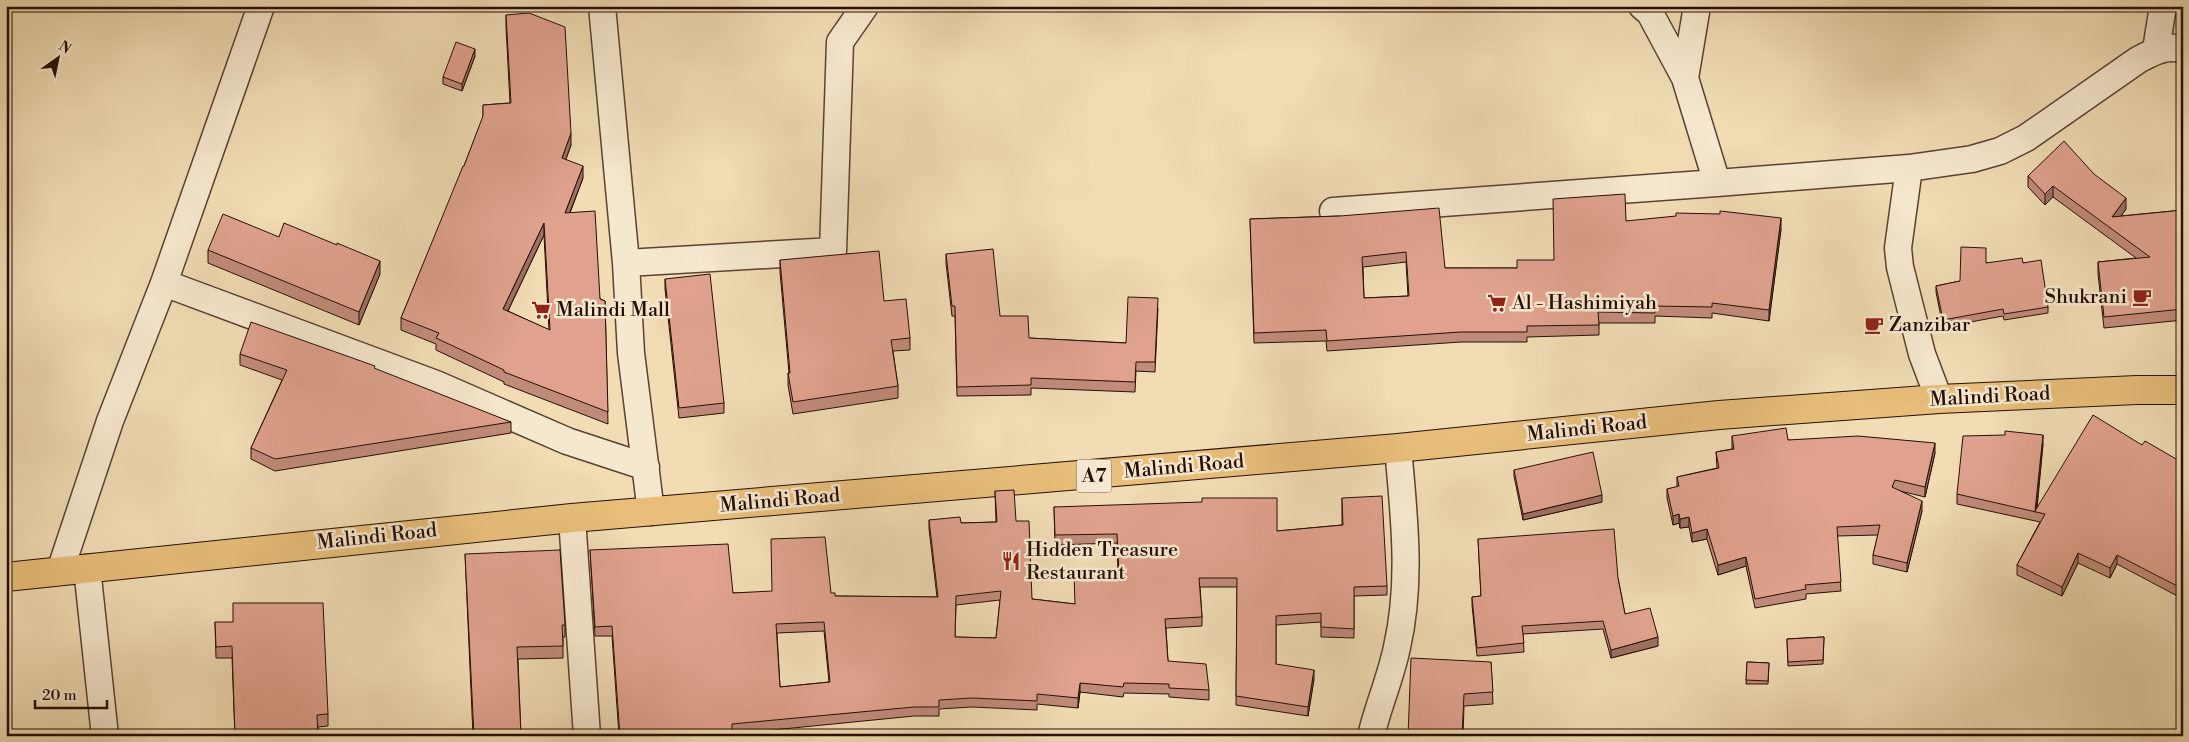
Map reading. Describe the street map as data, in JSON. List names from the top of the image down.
{
  "streets": {
    "highway": ["Malindi Road", "A7"]
  },
  "places": {
    "cafe": ["Shukrani", "Zanzibar"],
    "supermarket": ["Al - Hashimiyah", "Malindi Mall"],
    "restaurant": ["Hidden Treasure Restaurant"]
  },
  "scale_bar": "20 m",
  "north": "top right"
}
